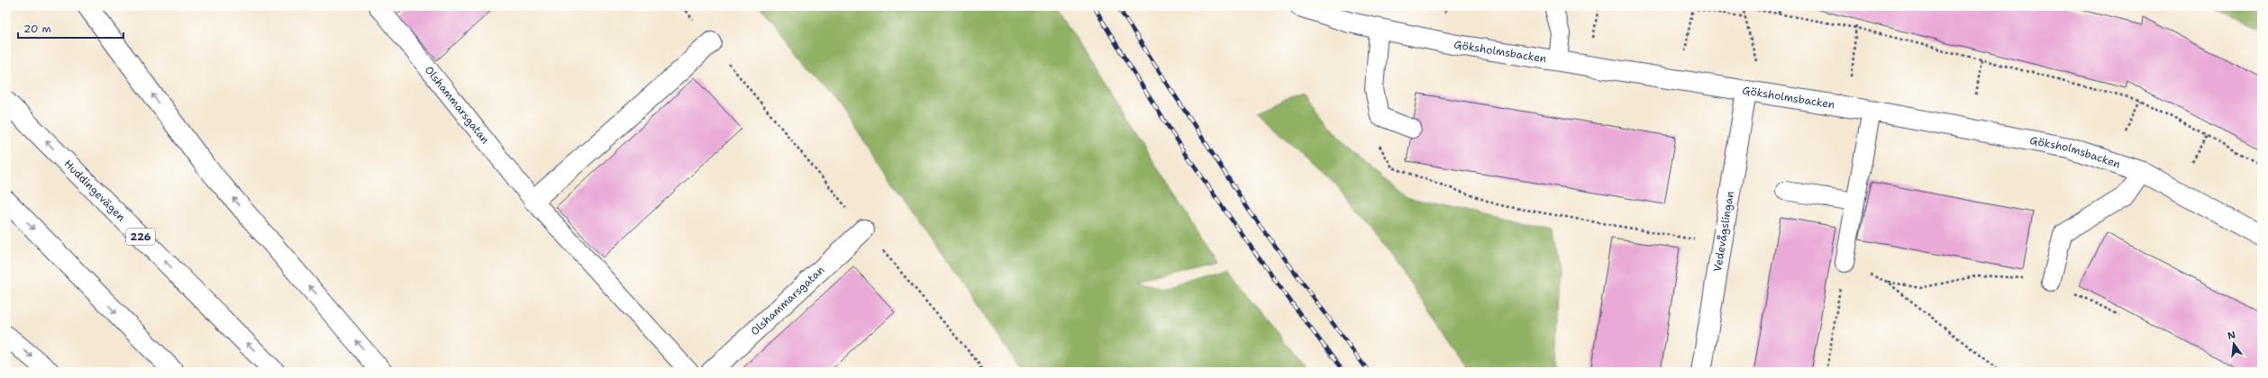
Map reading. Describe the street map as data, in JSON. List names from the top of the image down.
{
  "streets": {
    "street": [
      "Göksholmsbacken",
      "Olshammarsgatan",
      "Huddingevägen",
      "Vedevågslingan",
      "226"
    ]
  },
  "crossings": [
    ["Göksholmsbacken", "Vedevågslingan"]
  ],
  "scale_bar": "20 m",
  "north": "top"
}
